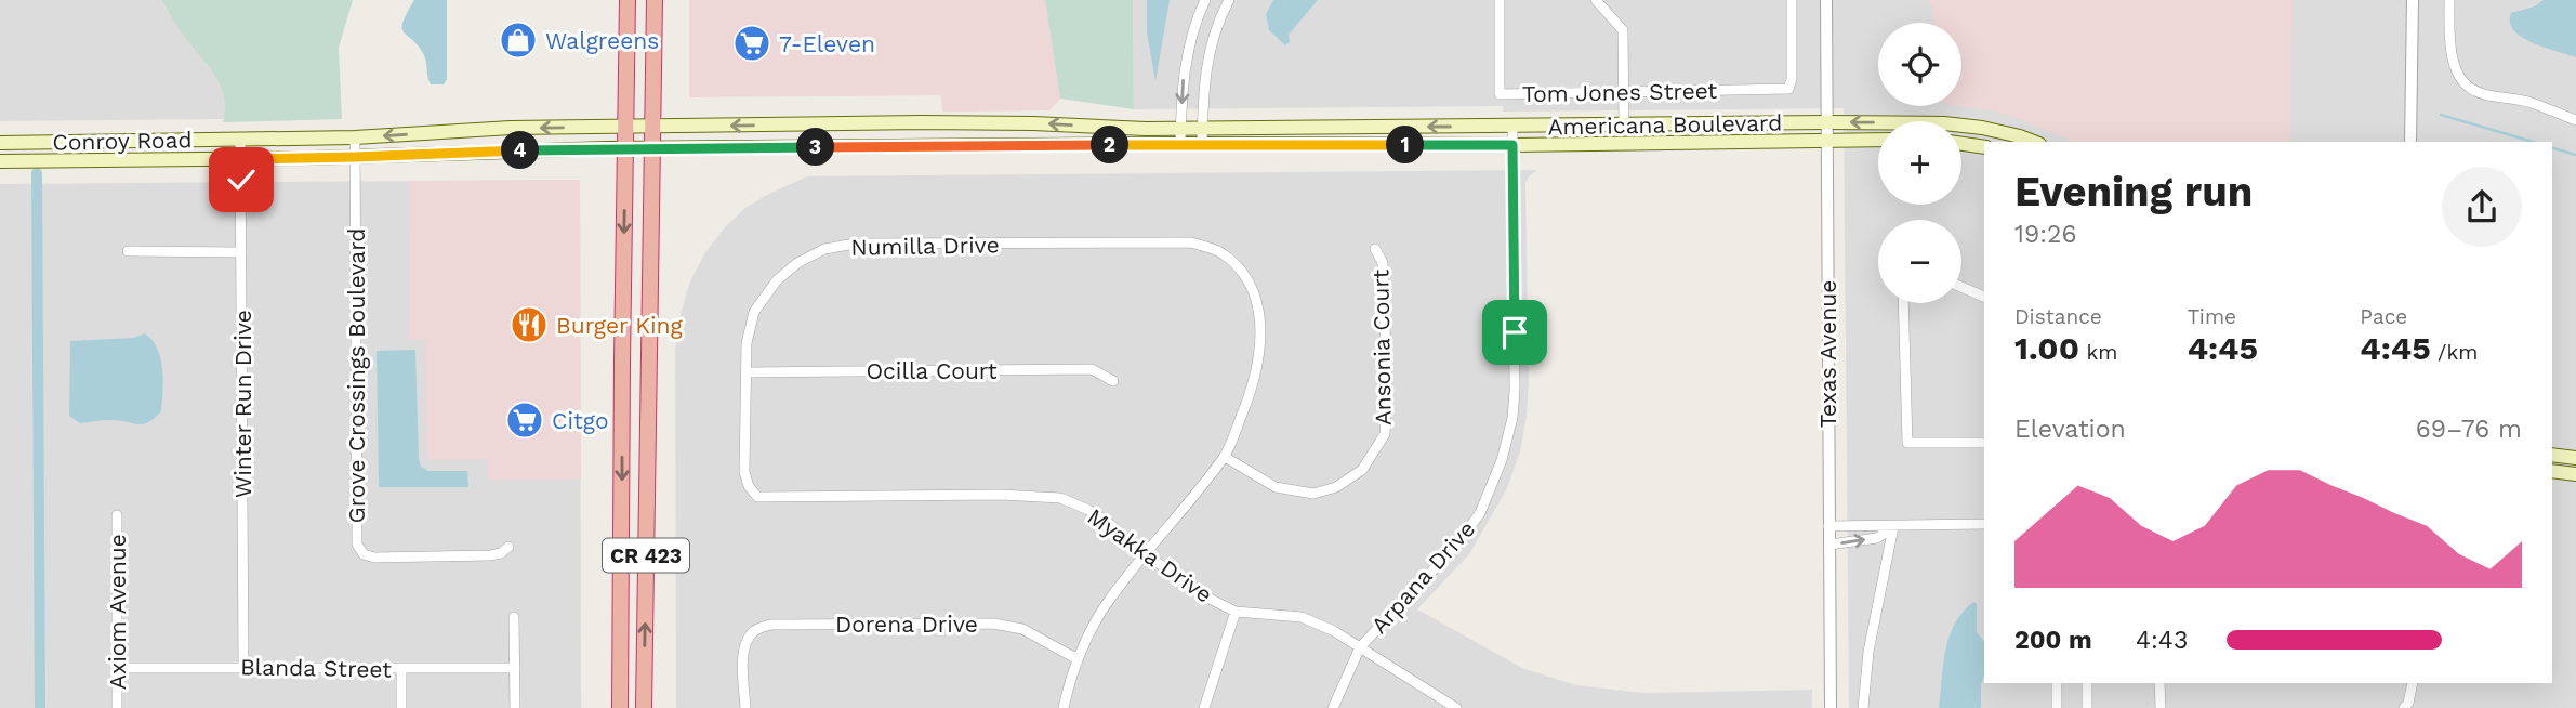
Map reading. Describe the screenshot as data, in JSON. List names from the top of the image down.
{
  "streets": {
    "highway": ["CR 423"],
    "main road": ["Americana Boulevard", "Conroy Road"],
    "street": [
      "Tom Jones Street",
      "Numilla Drive",
      "Ansonia Court",
      "Texas Avenue",
      "Ocilla Court",
      "Grove Crossings Boulevard",
      "Winter Run Drive",
      "Myakka Drive",
      "Arpana Drive",
      "Axiom Avenue",
      "Dorena Drive",
      "Blanda Street"
    ]
  },
  "crossings": [
    ["Americana Boulevard", "Conroy Road"],
    ["Americana Boulevard", "Texas Avenue"],
    ["Americana Boulevard", "CR 423"],
    ["Americana Boulevard", "Arpana Drive"],
    ["Conroy Road", "Grove Crossings Boulevard"],
    ["Conroy Road", "Winter Run Drive"],
    ["Conroy Road", "CR 423"],
    ["Numilla Drive", "Ansonia Court"],
    ["Numilla Drive", "Ocilla Court"],
    ["Numilla Drive", "Myakka Drive"],
    ["Winter Run Drive", "Blanda Street"],
    ["Myakka Drive", "Arpana Drive"],
    ["Axiom Avenue", "Blanda Street"]
  ],
  "places": {
    "shop": ["Walgreens"],
    "supermarket": ["7-Eleven", "Citgo"],
    "restaurant": ["Burger King"]
  },
  "page": {
    "map_buttons": ["+", "−"],
    "pins": [
      "1",
      "2",
      "3",
      "4"
    ],
    "heading": ["Evening run", "19:26"],
    "stats": [
      ["Distance", "1.00 km"],
      ["Time", "4:45"],
      ["Pace", "4:45 /km"]
    ],
    "chart": ["Elevation", "69–76 m"],
    "list": [
      {
        "name": "200 m",
        "note": "4:43"
      }
    ]
  }
}
